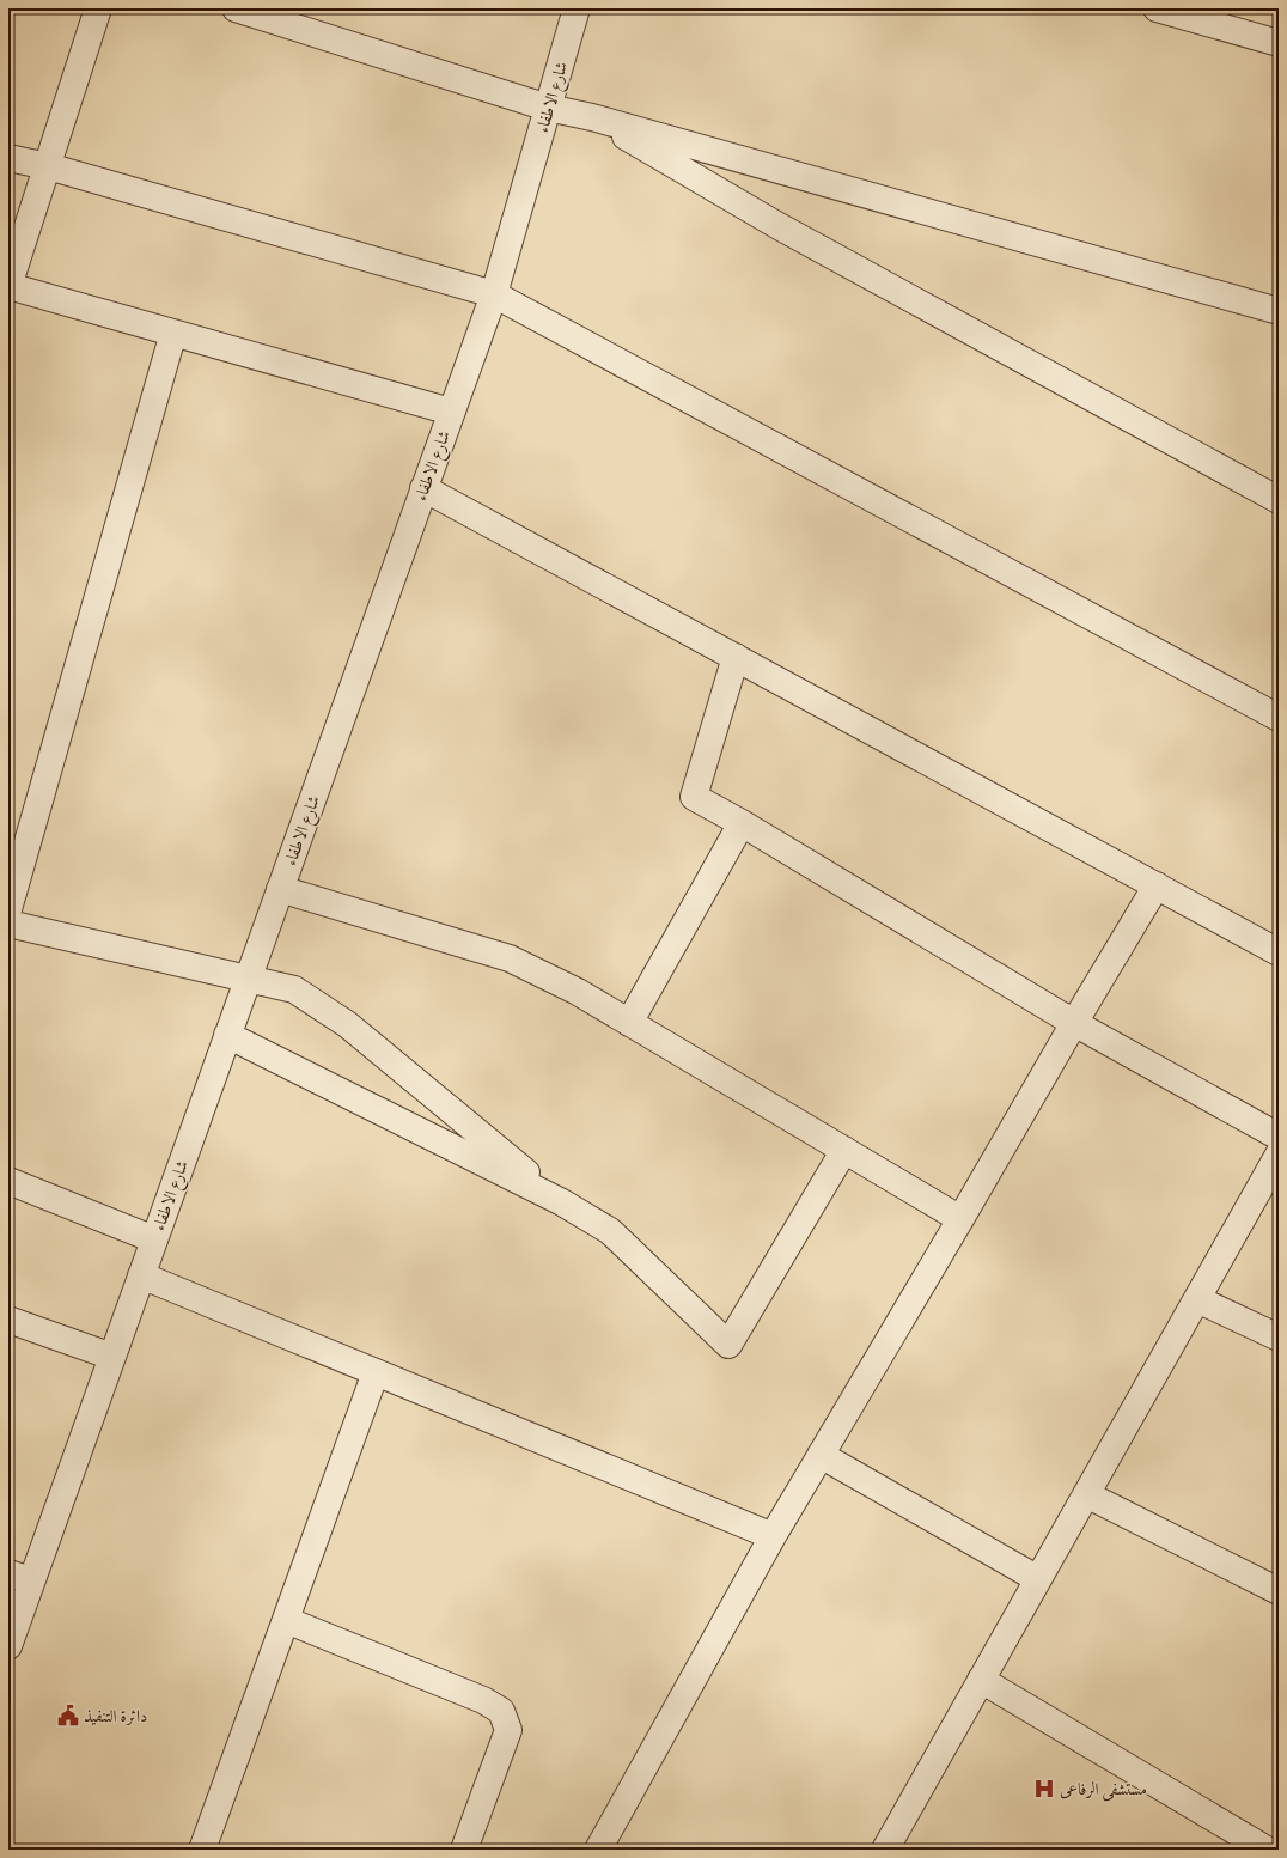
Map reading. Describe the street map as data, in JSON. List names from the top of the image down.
{
  "streets": {
    "street": ["شارع الاطفاء"]
  },
  "places": {
    "public building": ["دائرة التنفيذ"],
    "hospital": ["مستشفی الرفاعی"]
  }
}
